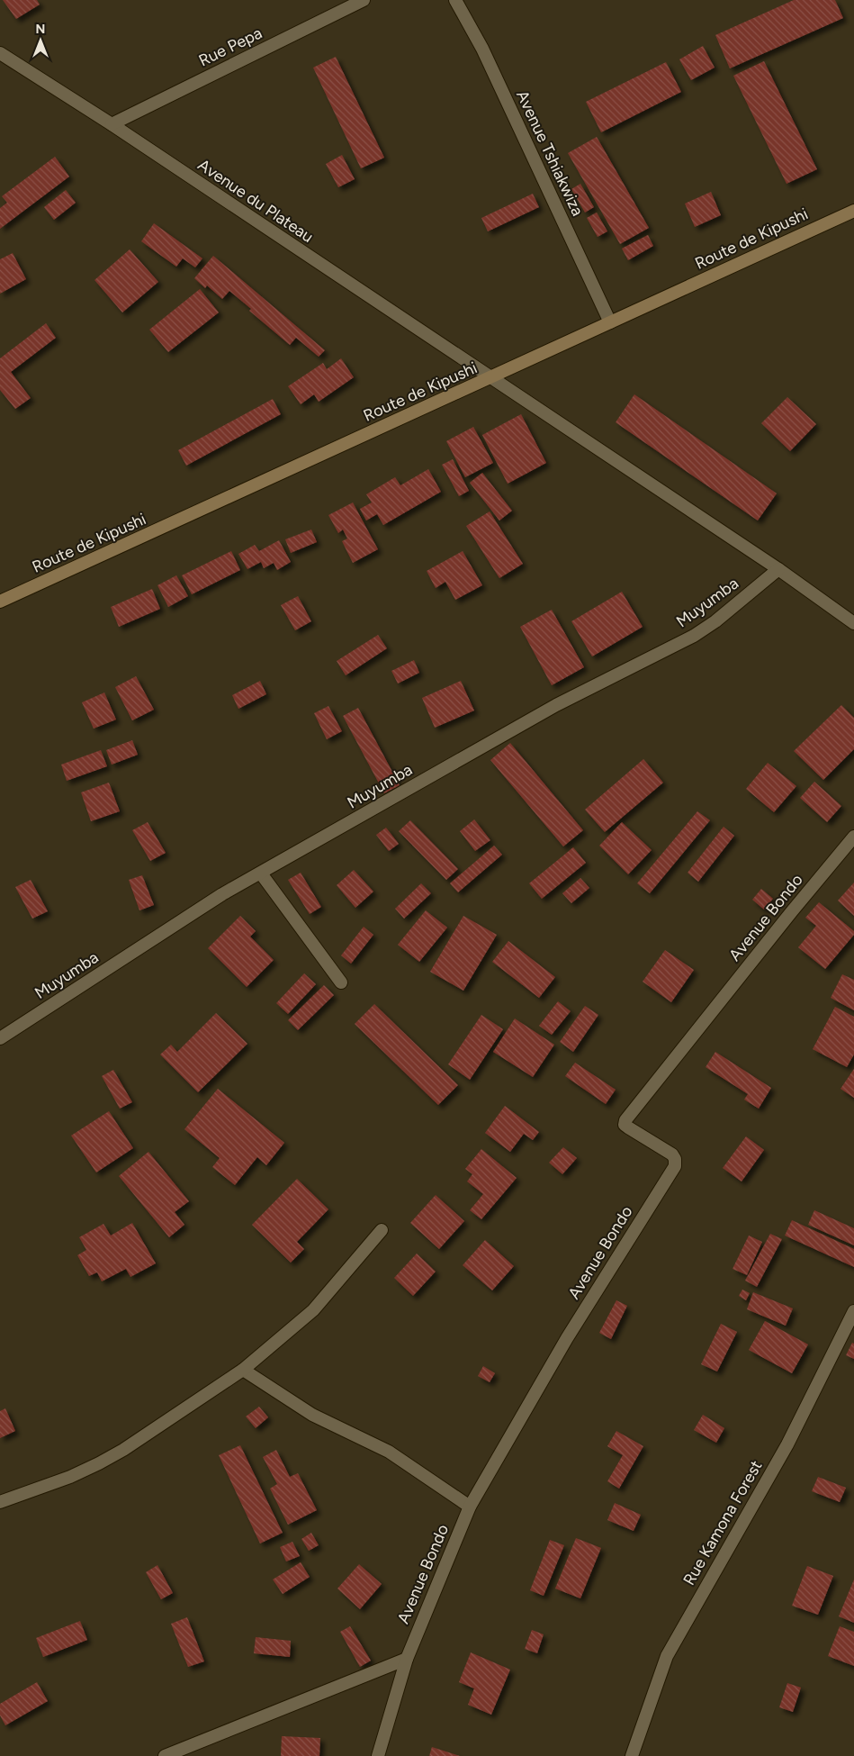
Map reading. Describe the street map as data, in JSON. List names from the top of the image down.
{
  "streets": {
    "main road": ["Route de Kipushi"],
    "street": [
      "Rue Pepa",
      "Avenue Tshiakwiza",
      "Avenue du Plateau",
      "Muyumba",
      "Avenue Bondo",
      "Rue Kamona Forest"
    ]
  },
  "crossings": [
    ["Rue Pepa", "Avenue du Plateau"],
    ["Avenue Tshiakwiza", "Route de Kipushi"],
    ["Avenue du Plateau", "Route de Kipushi"],
    ["Avenue du Plateau", "Muyumba"]
  ],
  "north": "top"
}
